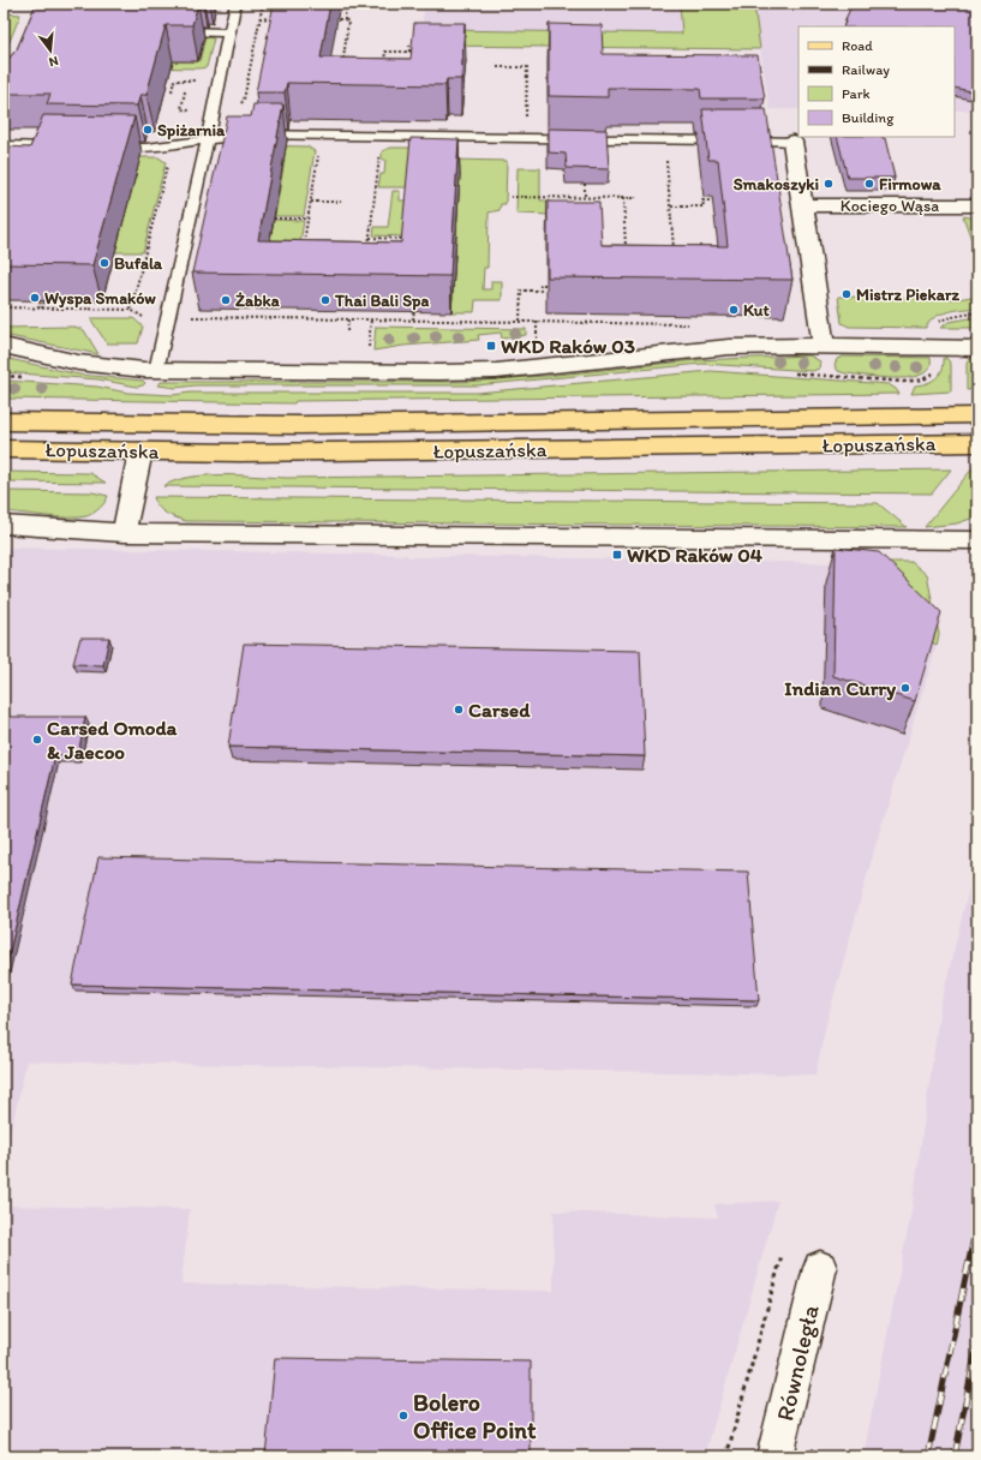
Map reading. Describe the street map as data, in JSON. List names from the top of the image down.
{
  "streets": {
    "main road": ["Łopuszańska"],
    "street": ["Kociego Wąsa", "Równoległa"]
  },
  "places": {
    "other": [
      "Spiżarnia",
      "Smakoszyki",
      "Firmowa",
      "Bufala",
      "Mistrz Piekarz",
      "Wyspa Smaków",
      "Żabka",
      "Thai Bali Spa",
      "Kut",
      "Indian Curry",
      "Carsed",
      "Carsed Omoda & Jaecoo",
      "Bolero Office Point"
    ],
    "transit": ["WKD Raków 03", "WKD Raków 04"]
  },
  "legend": [
    "Road",
    "Railway",
    "Park",
    "Building"
  ],
  "north": "bottom"
}
